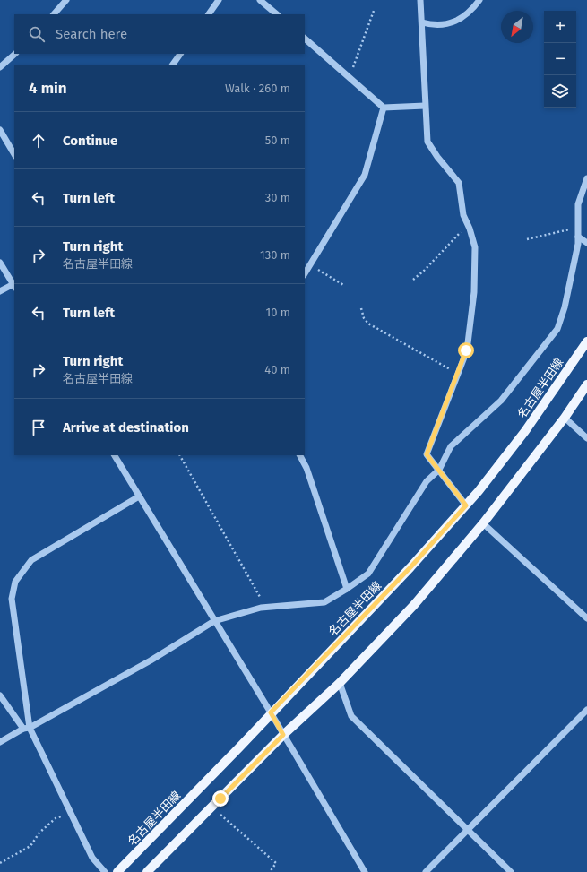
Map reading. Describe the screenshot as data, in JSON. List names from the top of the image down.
{
  "streets": {
    "main road": ["名古屋半田線"]
  },
  "north": "bottom left",
  "page": {
    "map_buttons": ["+", "−"],
    "search": "Search here",
    "heading": ["4 min", "Walk · 260 m"],
    "list": [
      ["Continue", "50 m"],
      ["Turn left", "30 m"],
      ["Turn right", "名古屋半田線", "130 m"],
      ["Turn left", "10 m"],
      ["Turn right", "名古屋半田線", "40 m"],
      "Arrive at destination"
    ]
  }
}
